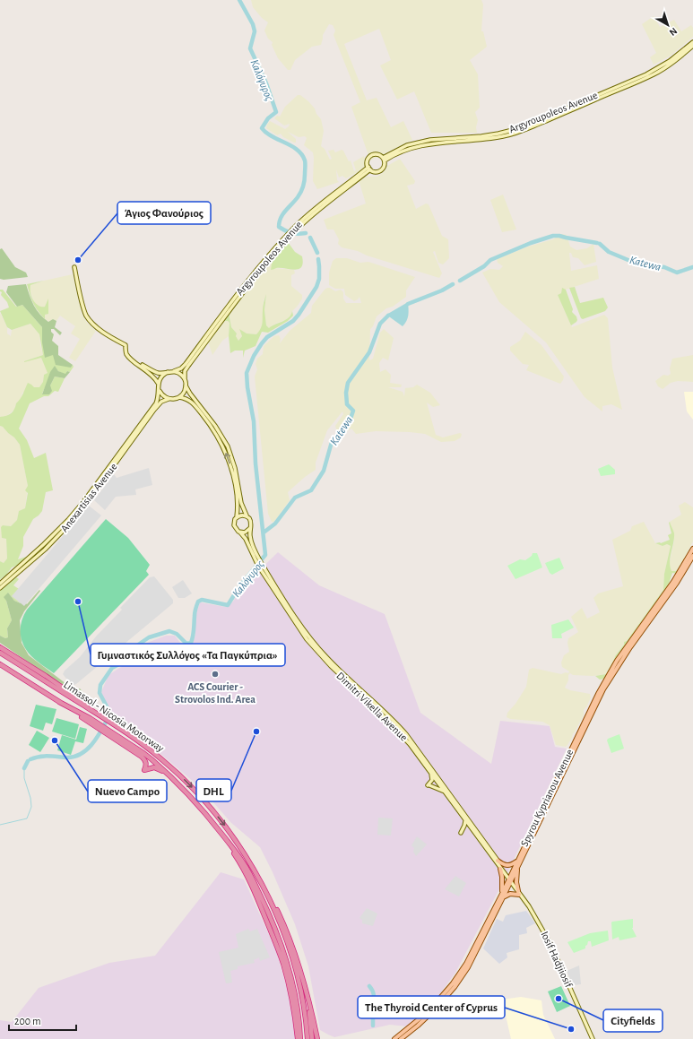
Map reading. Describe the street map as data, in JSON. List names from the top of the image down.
{
  "streets": {
    "highway": ["Limassol - Nicosia Motorway"],
    "main road": [
      "Argyroupoleos Avenue",
      "Anexartisias Avenue",
      "Dimitri Vikella Avenue",
      "Spyrou Kyprianou Avenue",
      "Iosif Hadjiiosif"
    ]
  },
  "crossings": [
    ["Dimitri Vikella Avenue", "Spyrou Kyprianou Avenue"],
    ["Dimitri Vikella Avenue", "Iosif Hadjiiosif"],
    ["Spyrou Kyprianou Avenue", "Iosif Hadjiiosif"]
  ],
  "water": ["Καλόγυρος", "Katewa"],
  "places": [
    "Άγιος Φανούριος",
    "Γυμναστικός Συλλόγος «Τα Παγκύπρια»",
    "ACS Courier - Strovolos Ind. Area",
    "DHL",
    "Nuevo Campo",
    "Cityfields",
    "The Thyroid Center of Cyprus"
  ],
  "scale_bar": "200 m",
  "north": "bottom right"
}
